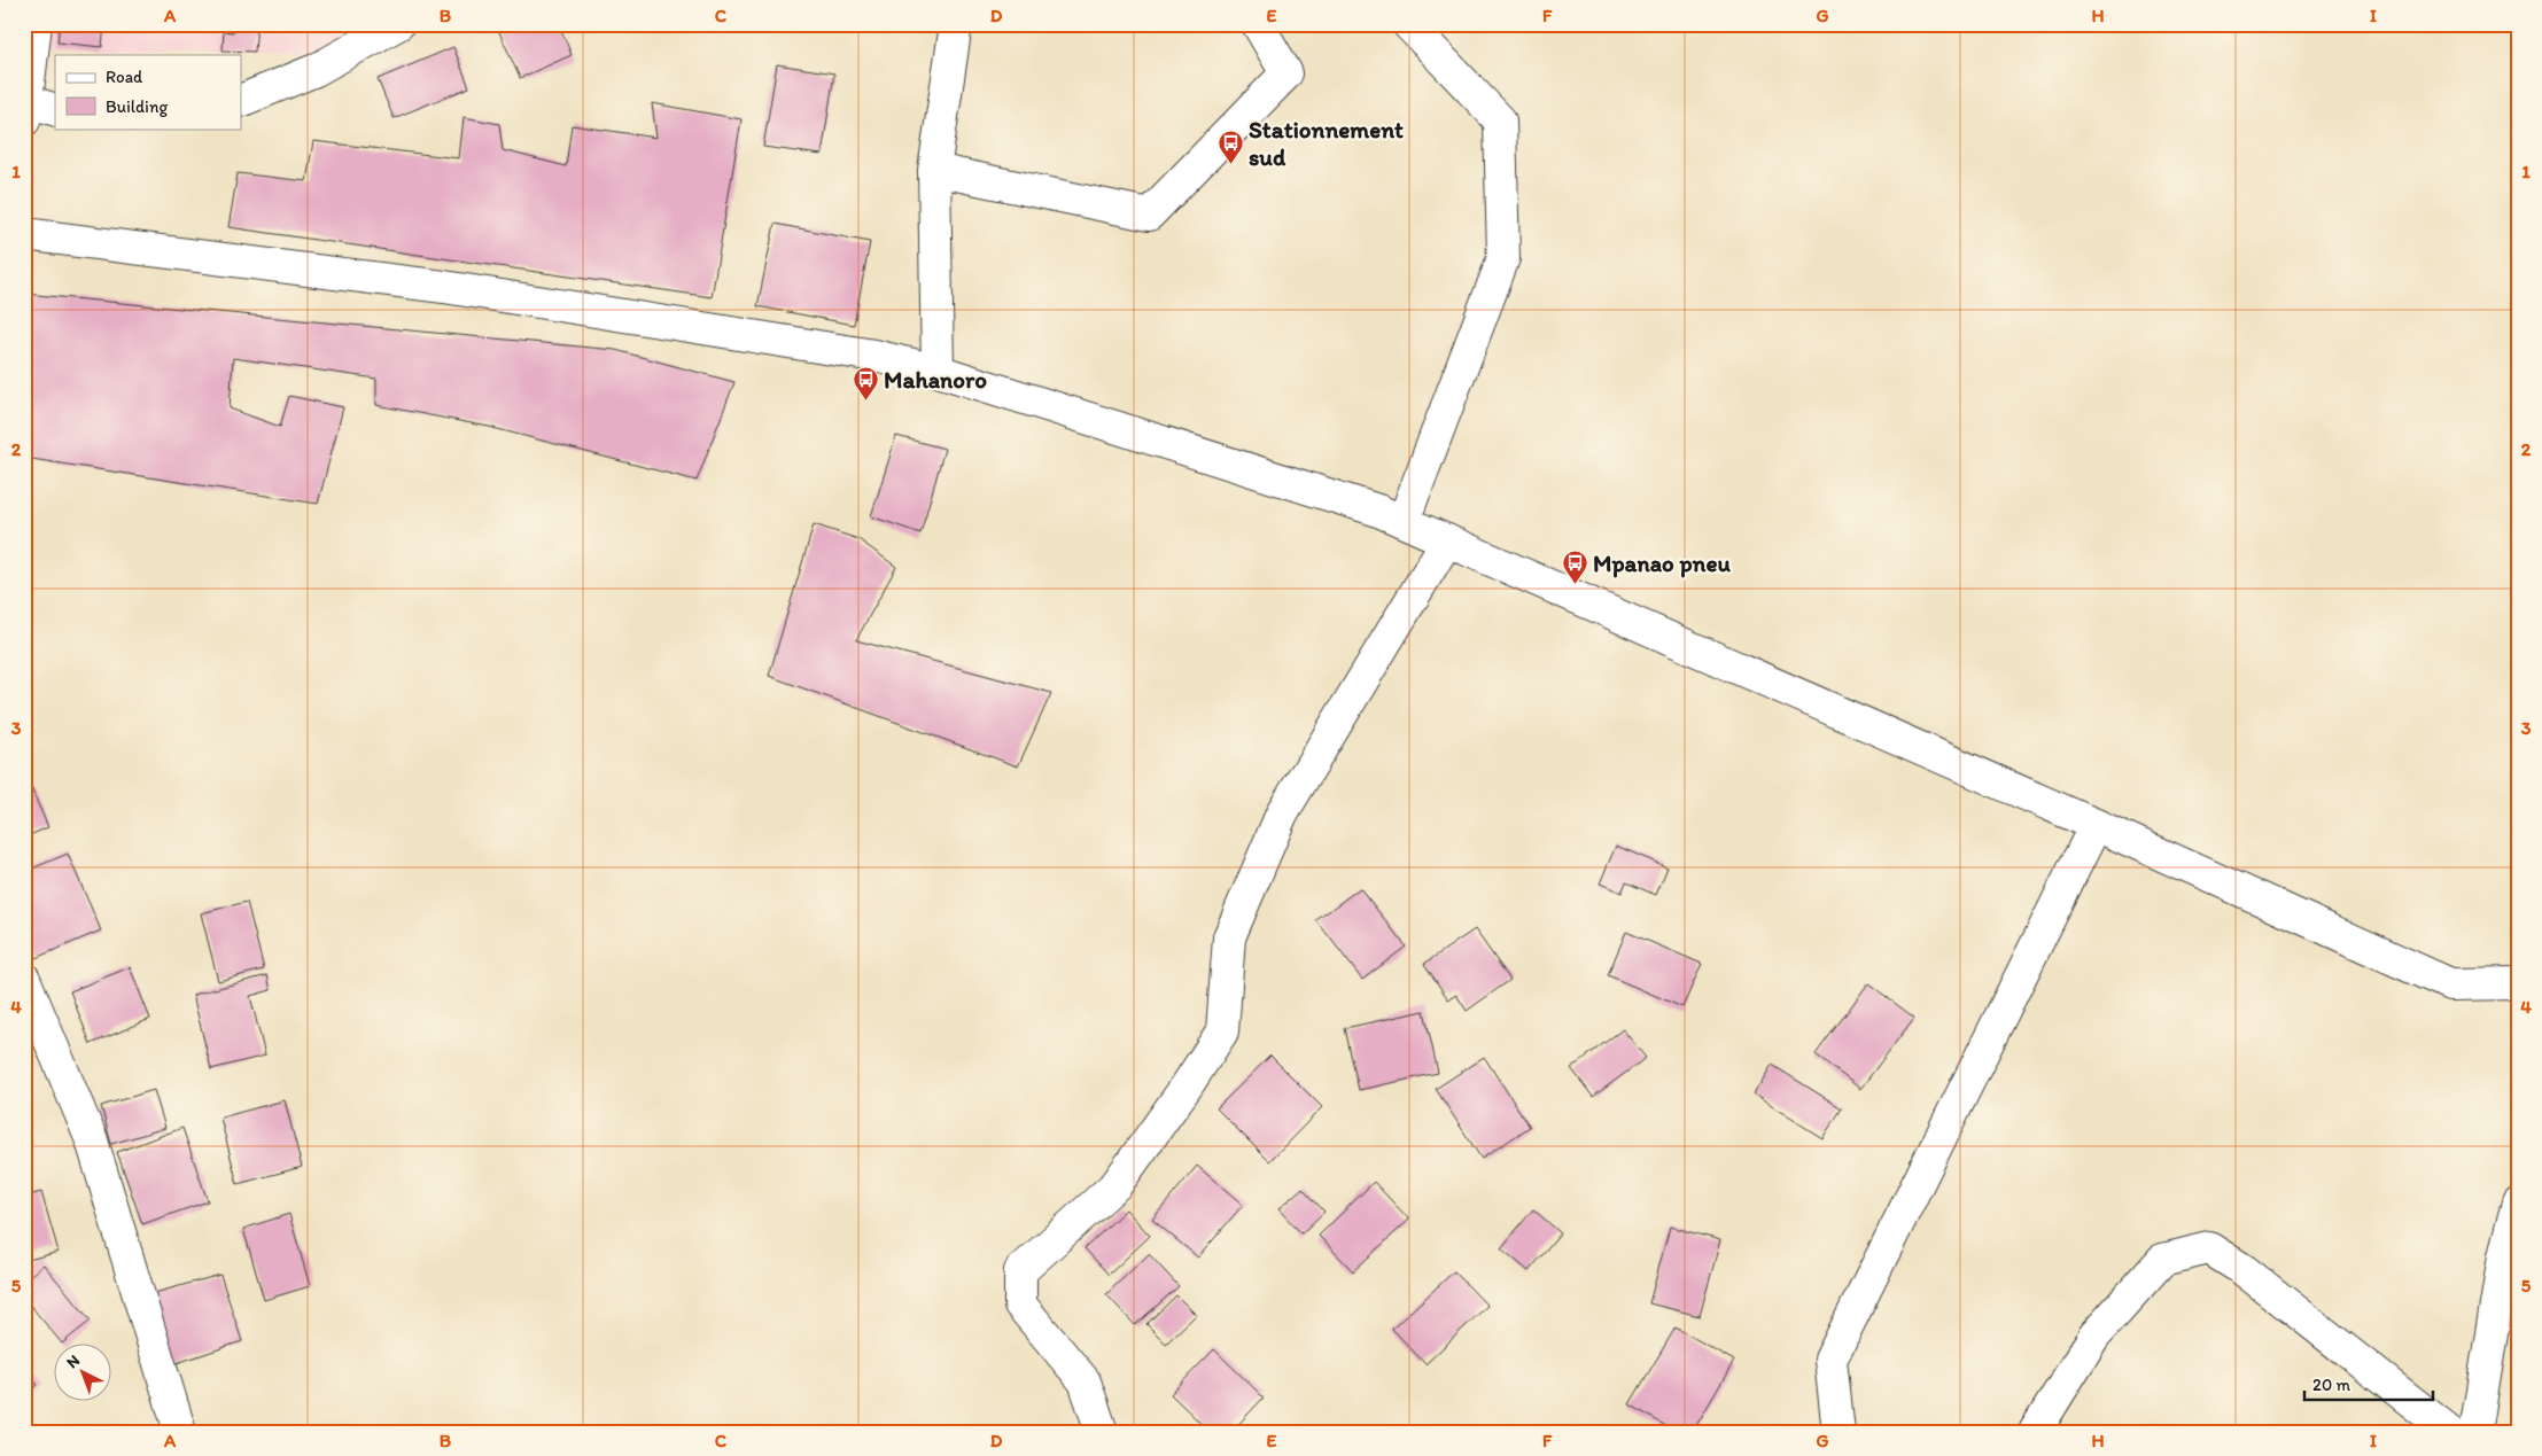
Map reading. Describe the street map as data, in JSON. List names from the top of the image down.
{
  "places": {
    "bus stop": ["Stationnement sud", "Mahanoro", "Mpanao pneu"]
  },
  "legend": ["Road", "Building"],
  "scale_bar": "20 m",
  "north": "top left",
  "grid": {
    "columns": [
      "A",
      "B",
      "C",
      "D",
      "E",
      "F",
      "G",
      "H",
      "I"
    ],
    "rows": [
      "1",
      "2",
      "3",
      "4",
      "5"
    ]
  }
}
